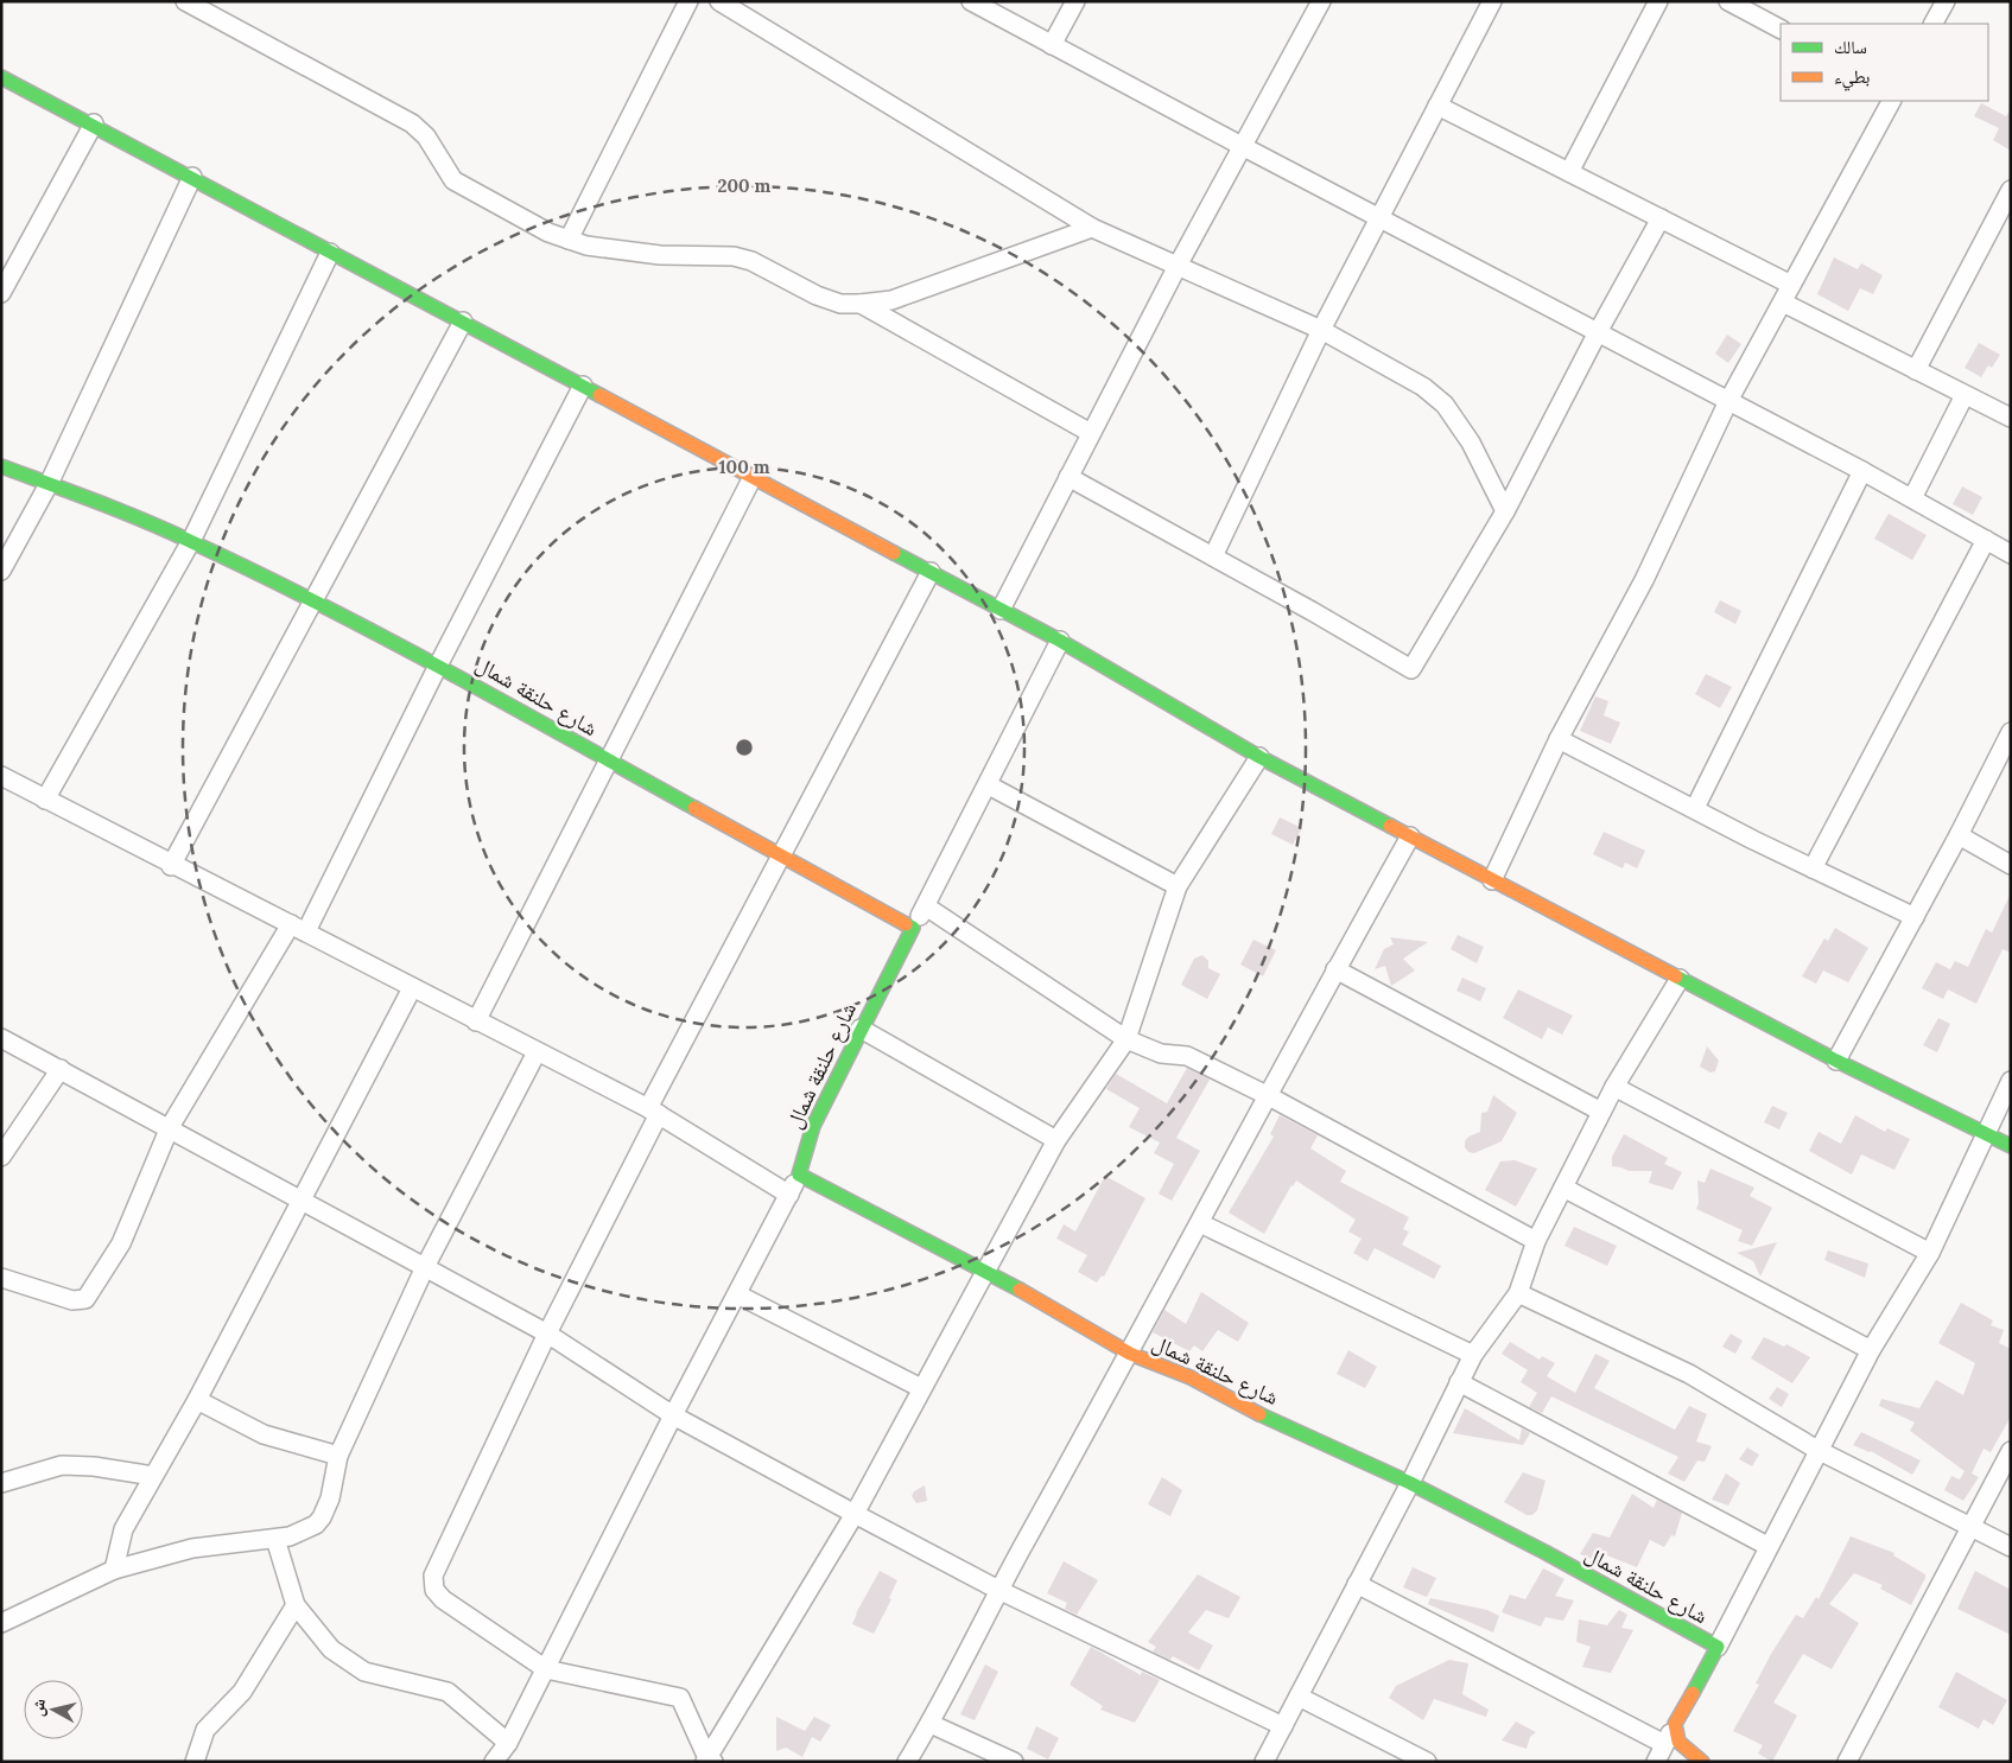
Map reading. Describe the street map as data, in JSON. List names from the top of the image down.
{
  "streets": {
    "street": ["شارع حلنقة شمال"]
  },
  "legend": ["سالك", "بطيء"],
  "north": "left",
  "rings": ["200 m", "100 m"]
}
